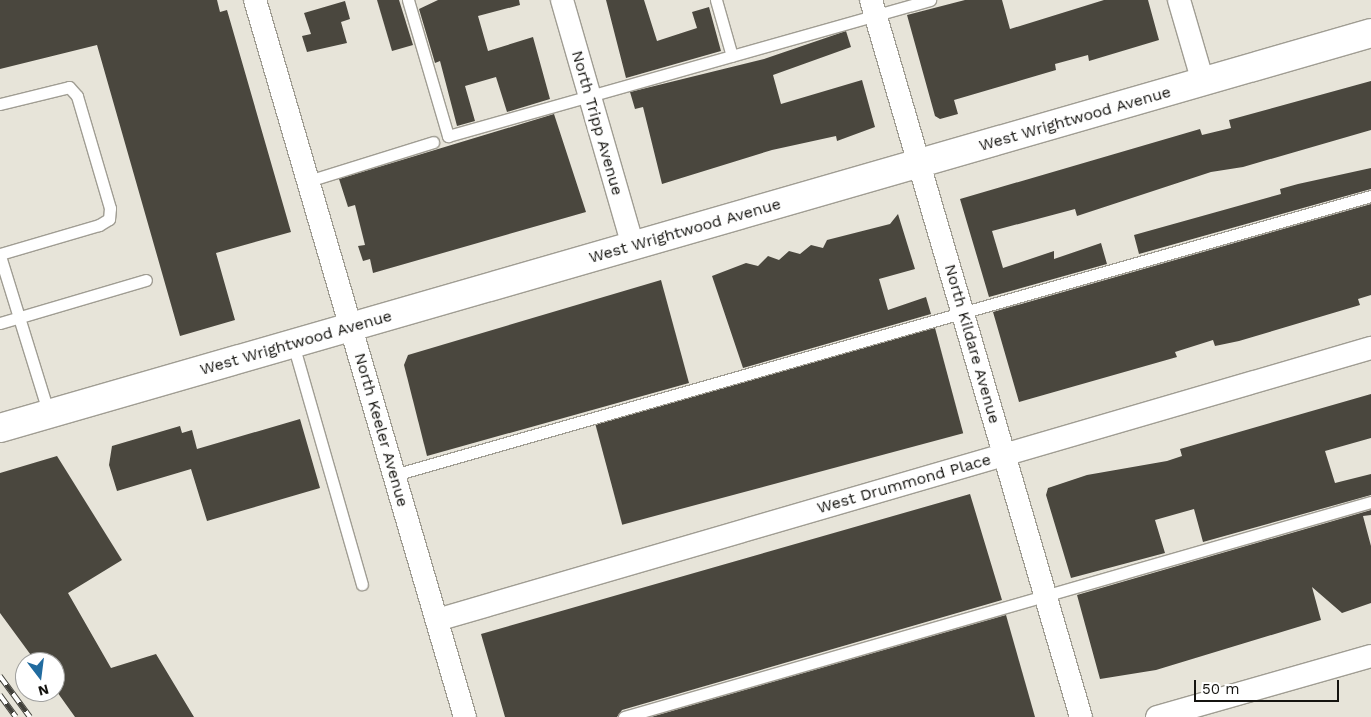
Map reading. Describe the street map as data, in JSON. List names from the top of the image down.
{
  "streets": {
    "street": [
      "West Wrightwood Avenue",
      "North Tripp Avenue",
      "North Kildare Avenue",
      "North Keeler Avenue",
      "West Drummond Place"
    ]
  },
  "crossings": [
    ["West Wrightwood Avenue", "North Tripp Avenue"],
    ["West Wrightwood Avenue", "North Kildare Avenue"],
    ["West Wrightwood Avenue", "North Keeler Avenue"],
    ["North Kildare Avenue", "West Drummond Place"],
    ["North Keeler Avenue", "West Drummond Place"]
  ],
  "scale_bar": "50 m",
  "north": "bottom"
}
